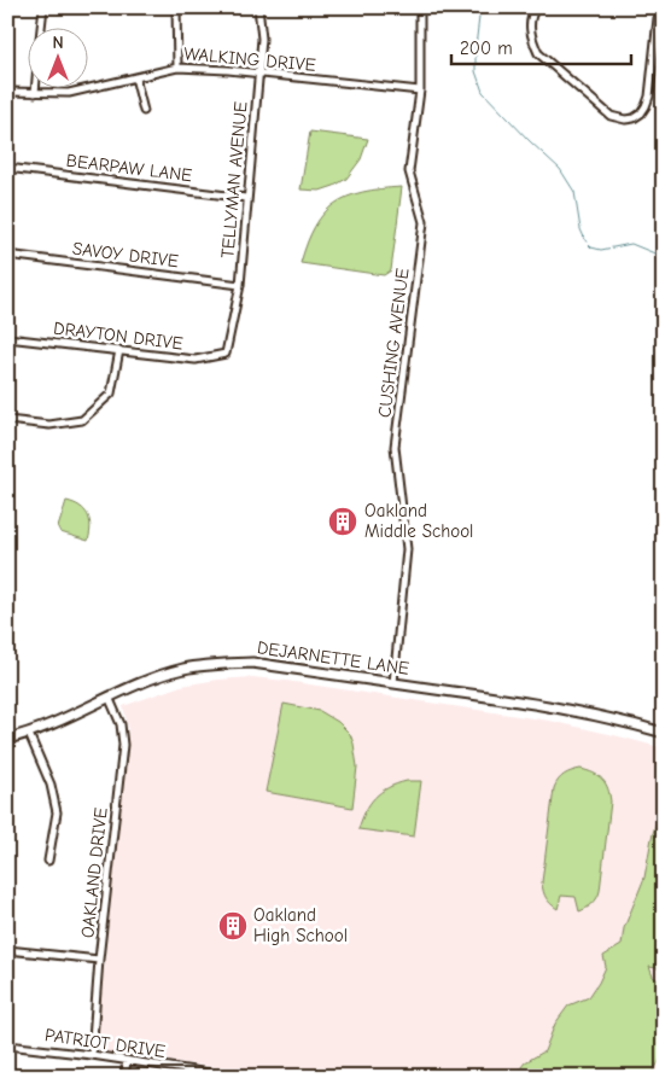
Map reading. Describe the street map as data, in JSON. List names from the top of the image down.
{
  "streets": {
    "main road": ["DEJARNETTE LANE"],
    "street": [
      "WALKING DRIVE",
      "BEARPAW LANE",
      "TELLYMAN AVENUE",
      "SAVOY DRIVE",
      "DRAYTON DRIVE",
      "CUSHING AVENUE",
      "OAKLAND DRIVE",
      "PATRIOT DRIVE"
    ]
  },
  "crossings": [
    ["WALKING DRIVE", "TELLYMAN AVENUE"],
    ["WALKING DRIVE", "CUSHING AVENUE"],
    ["BEARPAW LANE", "TELLYMAN AVENUE"],
    ["TELLYMAN AVENUE", "SAVOY DRIVE"],
    ["TELLYMAN AVENUE", "DRAYTON DRIVE"],
    ["CUSHING AVENUE", "DEJARNETTE LANE"],
    ["DEJARNETTE LANE", "OAKLAND DRIVE"],
    ["OAKLAND DRIVE", "PATRIOT DRIVE"]
  ],
  "places": {
    "building": ["Oakland Middle School", "Oakland High School"]
  },
  "scale_bar": "200 m",
  "north": "top"
}
